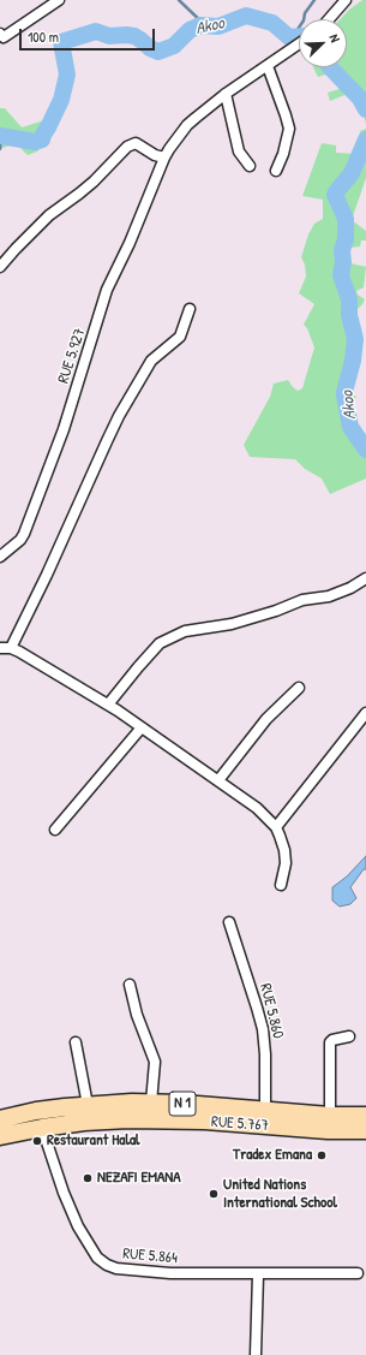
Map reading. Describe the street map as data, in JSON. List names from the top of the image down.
{
  "streets": {
    "highway": ["N 1", "RUE 5.767"],
    "street": ["RUE 5.927", "RUE 5.860", "RUE 5.864"]
  },
  "crossings": [
    ["RUE 5.860", "N 1"],
    ["RUE 5.767", "RUE 5.864"]
  ],
  "water": ["Akoo"],
  "places": [
    "Restaurant Halal",
    "Tradex Emana",
    "NEZAFI EMANA",
    "United Nations International School"
  ],
  "scale_bar": "100 m",
  "north": "top right"
}
